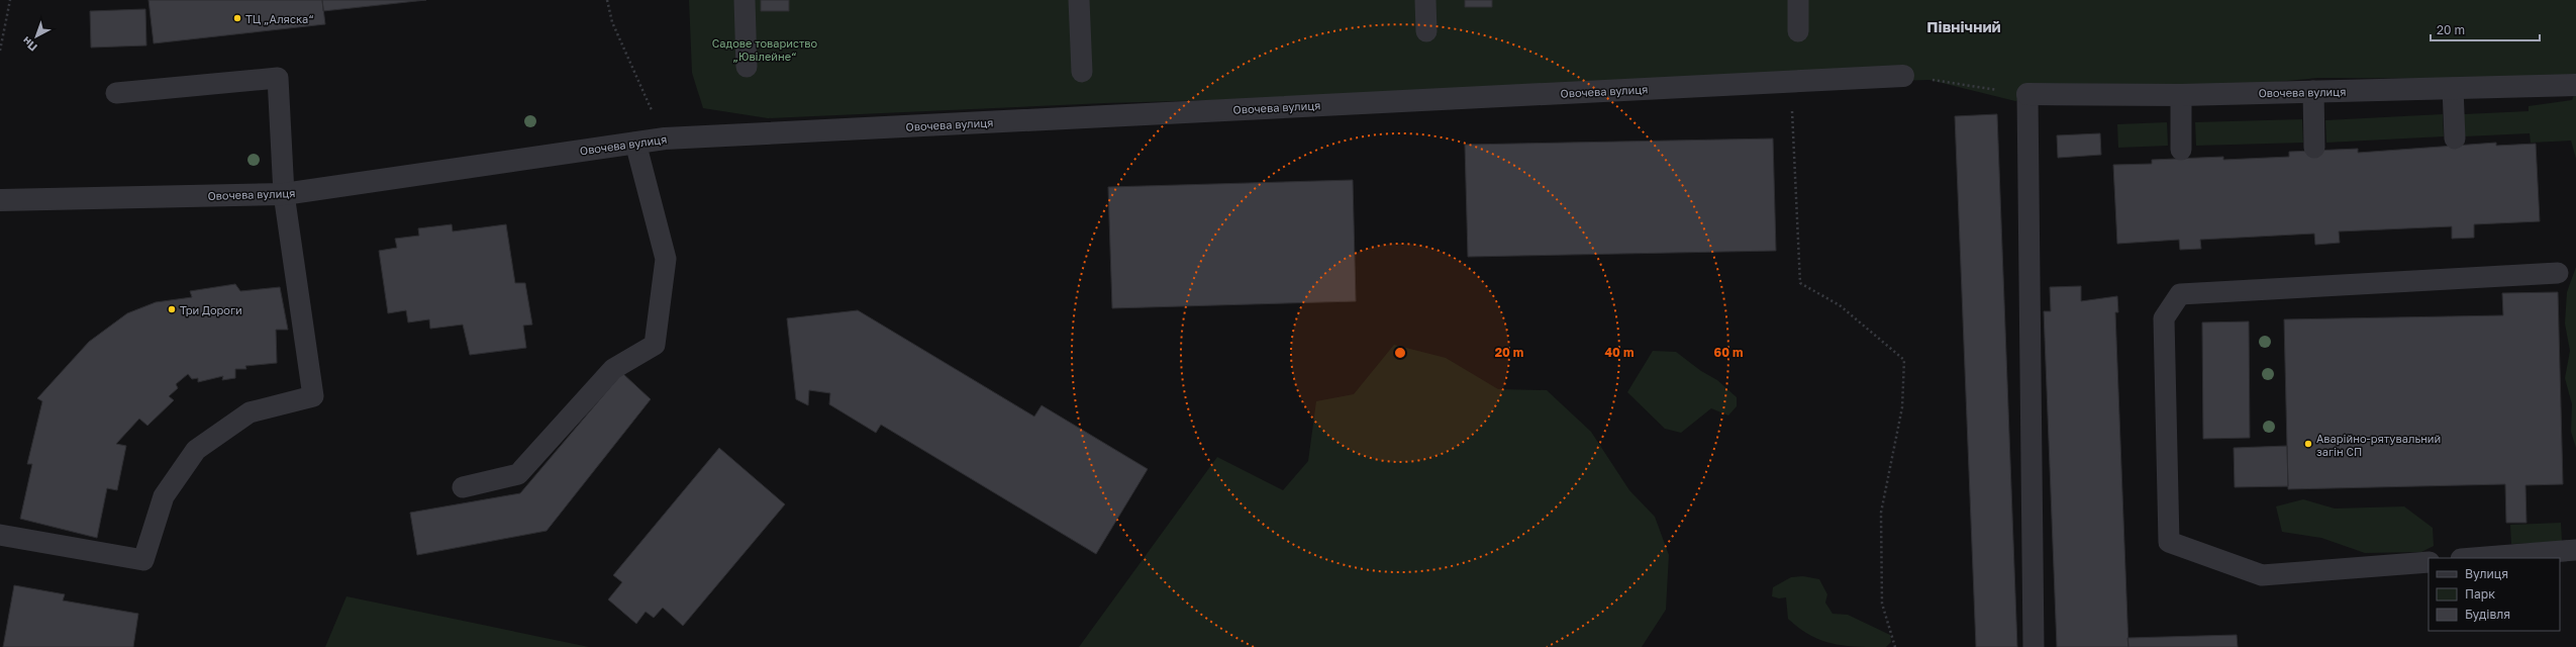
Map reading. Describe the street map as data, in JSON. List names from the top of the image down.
{
  "streets": {
    "street": ["Овочева вулиця"]
  },
  "districts": ["Північний"],
  "parks": ["Садове товариство „Ювілейне“"],
  "places": ["ТЦ „Аляска“", "Три Дороги", "Аварійно-рятувальний загін СП"],
  "legend": ["Вулиця", "Парк", "Будівля"],
  "scale_bar": "20 m",
  "north": "bottom left",
  "rings": ["20 m", "40 m", "60 m"]
}
